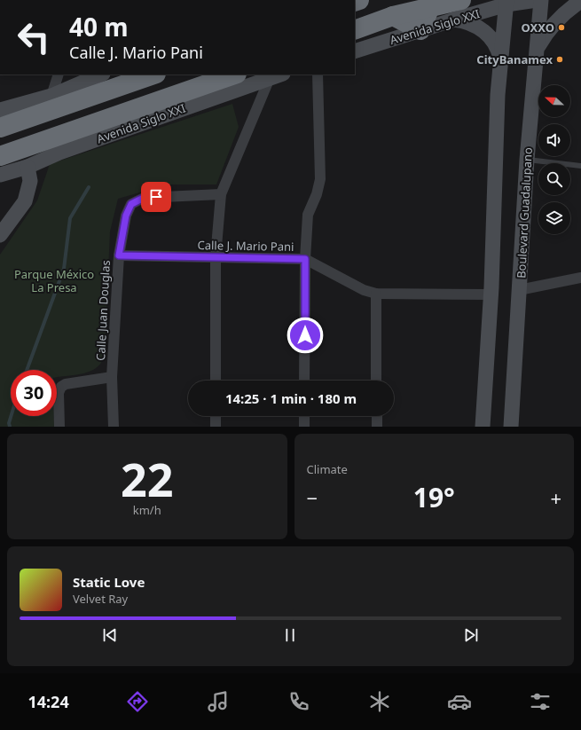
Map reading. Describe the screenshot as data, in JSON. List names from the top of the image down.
{
  "streets": {
    "highway": ["Avenida Siglo XXI"],
    "main road": ["Boulevard Guadalupano"],
    "street": ["Calle J. Mario Pani", "Calle Juan Douglas"]
  },
  "crossings": [
    ["Calle J. Mario Pani", "Calle Juan Douglas"]
  ],
  "parks": ["Parque México La Presa"],
  "places": ["OXXO", "CityBanamex"],
  "north": "left",
  "page": {
    "turn": ["40 m", "Calle J. Mario Pani"],
    "limit": "30",
    "trip": "14:25 · 1 min · 180 m",
    "tile": [
      ["22", "km/h"],
      "Climate"
    ],
    "heat": ["−", "19°", "+"],
    "song": ["Static Love", "Velvet Ray"],
    "tabs": "14:24"
  }
}
